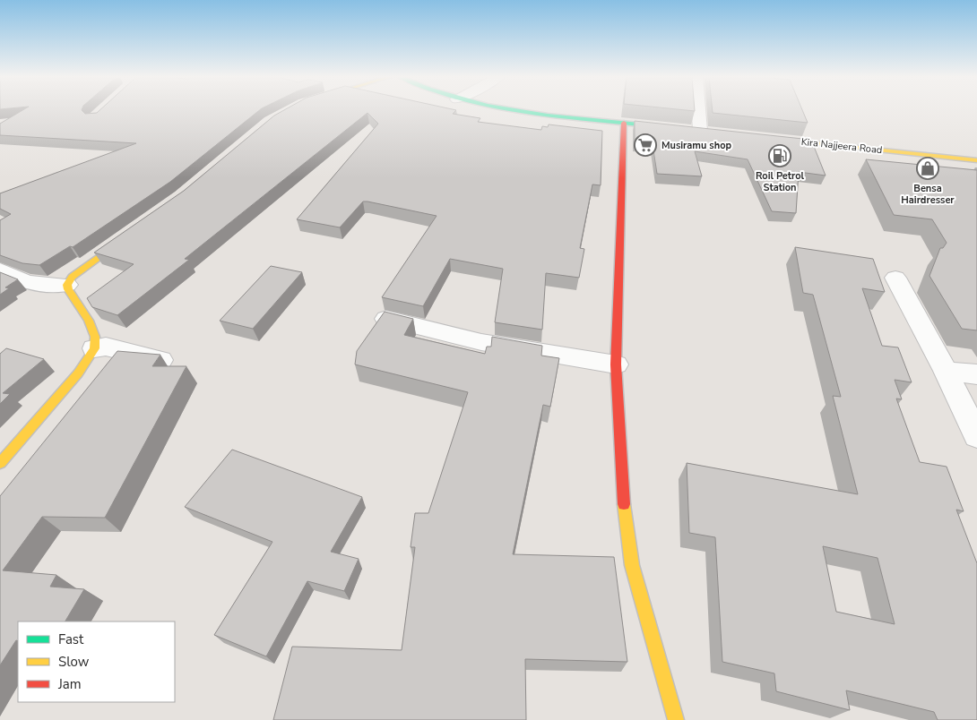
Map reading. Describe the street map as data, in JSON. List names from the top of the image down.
{
  "streets": {
    "street": ["Kira Najjeera Road"]
  },
  "places": {
    "supermarket": ["Musiramu shop"],
    "fuel station": ["Roil Petrol Station"],
    "shop": ["Bensa Hairdresser"]
  },
  "legend": ["Fast", "Slow", "Jam"]
}
